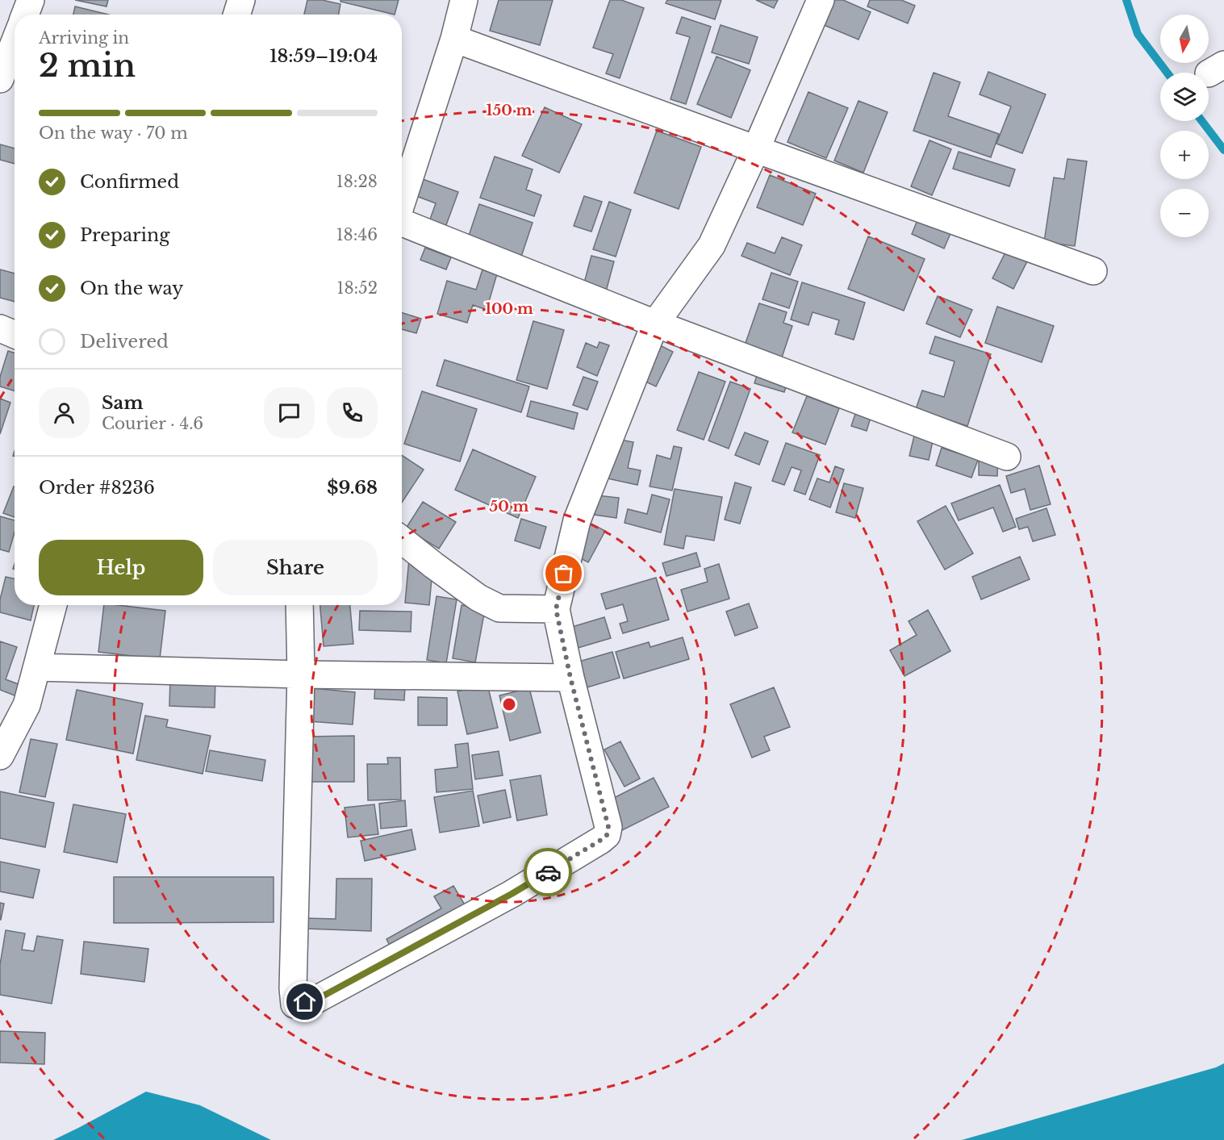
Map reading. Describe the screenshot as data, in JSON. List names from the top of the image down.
{
  "north": "bottom",
  "page": {
    "map_buttons": ["+", "−"],
    "heading": ["2 min", "Arriving in", "18:59–19:04"],
    "panel": [
      "Sam",
      "Courier · 4.6",
      "Order #8236",
      "$9.68"
    ],
    "bar": "On the way · 70 m",
    "list": [
      ["Confirmed", "18:28"],
      ["Preparing", "18:46"],
      ["On the way", "18:52"],
      "Delivered"
    ],
    "buttons": ["Help", "Share"]
  },
  "rings": ["150 m", "100 m", "50 m"]
}
